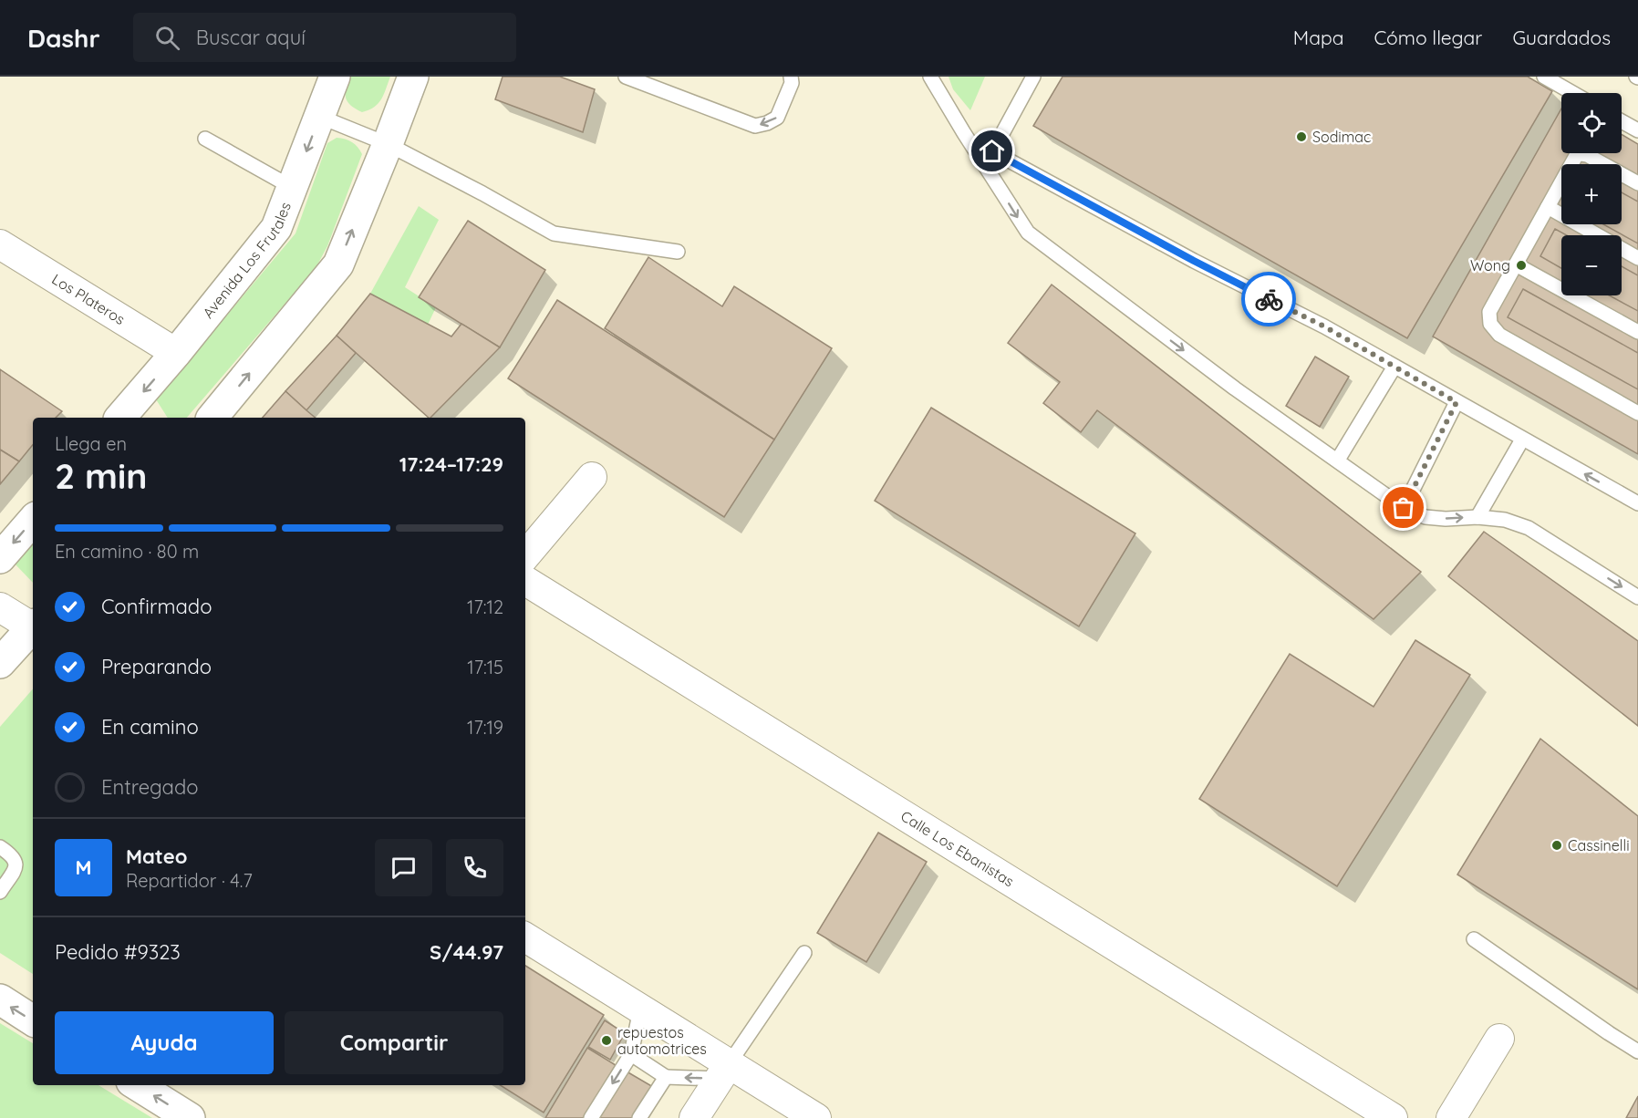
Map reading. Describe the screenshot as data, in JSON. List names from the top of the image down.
{
  "streets": {
    "main road": ["Avenida Los Frutales"],
    "street": ["Los Plateros", "Calle Los Ebanistas"]
  },
  "crossings": [
    ["Avenida Los Frutales", "Los Plateros"]
  ],
  "places": [
    "Sodimac",
    "Wong",
    "Cassinelli",
    "repuestos automotrices"
  ],
  "page": {
    "header": "Dashr",
    "search": "Buscar aquí",
    "nav": ["Mapa", "Cómo llegar", "Guardados"],
    "map_buttons": ["+", "−"],
    "heading": ["2 min", "Llega en", "17:24–17:29"],
    "panel": [
      "Mateo",
      "Repartidor · 4.7",
      "Pedido #9323",
      "S/44.97"
    ],
    "bar": "En camino · 80 m",
    "list": [
      ["Confirmado", "17:12"],
      ["Preparando", "17:15"],
      ["En camino", "17:19"],
      "Entregado"
    ],
    "round": "M",
    "buttons": ["Ayuda", "Compartir"]
  }
}
